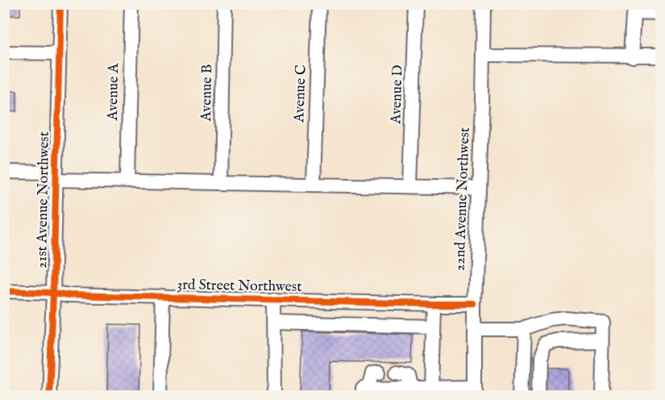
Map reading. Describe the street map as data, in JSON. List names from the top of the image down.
{
  "streets": {
    "street": [
      "Avenue A",
      "Avenue B",
      "Avenue C",
      "Avenue D",
      "22nd Avenue Northwest",
      "21st Avenue Northwest",
      "3rd Street Northwest"
    ]
  },
  "crossings": [
    ["22nd Avenue Northwest", "3rd Street Northwest"],
    ["21st Avenue Northwest", "3rd Street Northwest"]
  ]
}
